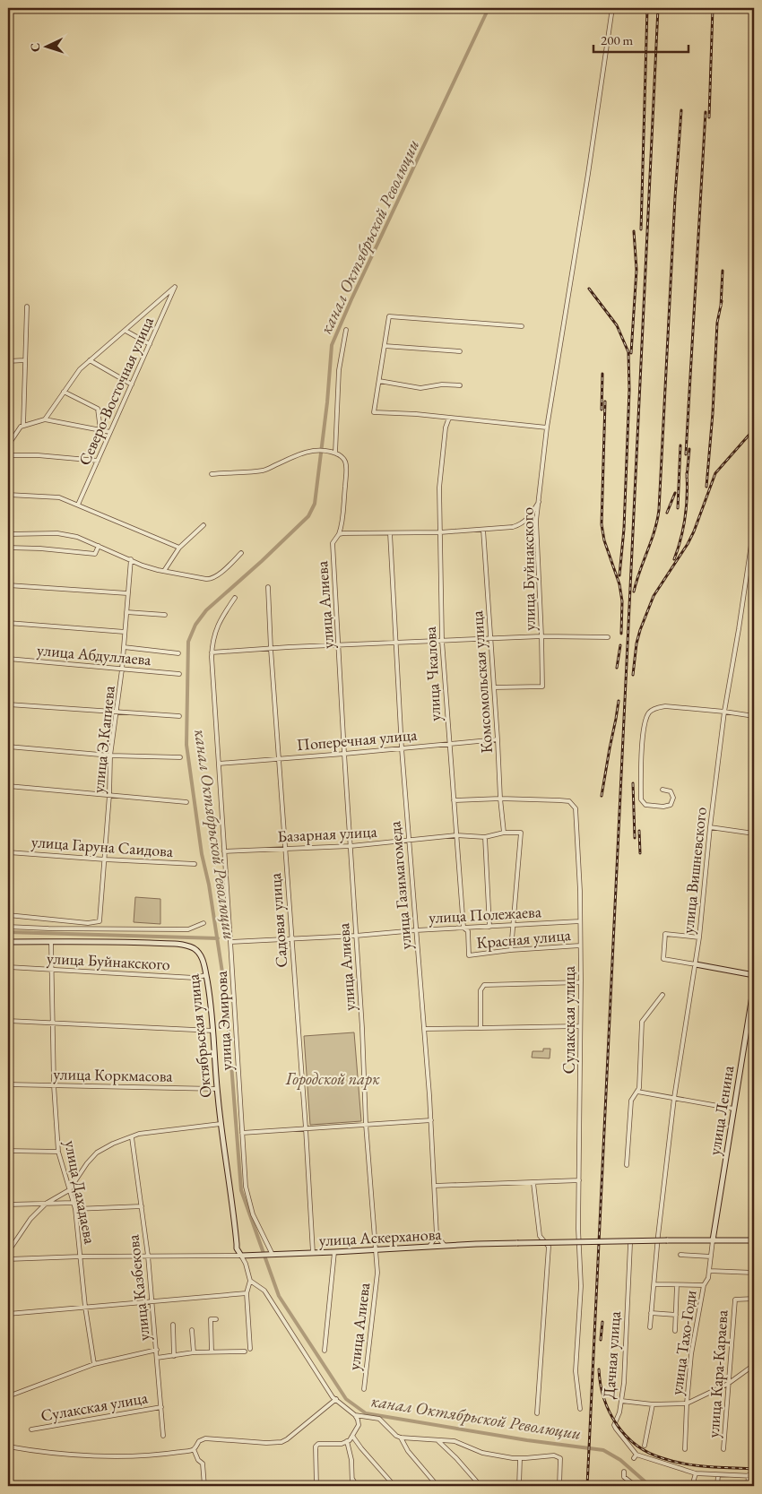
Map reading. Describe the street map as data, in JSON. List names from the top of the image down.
{
  "streets": {
    "street": [
      "Северо-Восточная улица",
      "улица Буйнакского",
      "улица Алиева",
      "улица Абдуллаева",
      "улица Чкалова",
      "Комсомольская улица",
      "улица Э.Капиева",
      "Поперечная улица",
      "Базарная улица",
      "улица Гаруна Саидова",
      "улица Вишневского",
      "улица Газимагомеда",
      "улица Полежаева",
      "Садовая улица",
      "Красная улица",
      "Сулакская улица",
      "улица Эмирова",
      "Октябрьская улица",
      "улица Коркмасова",
      "улица Ленина",
      "улица Дахадаева",
      "улица Аскерханова",
      "улица Казбекова",
      "улица Тахо-Годи",
      "Дачная улица",
      "улица Кара-Караева"
    ]
  },
  "crossings": [
    ["улица Буйнакского", "Комсомольская улица"],
    ["улица Буйнакского", "Октябрьская улица"],
    ["улица Буйнакского", "улица Дахадаева"],
    ["улица Алиева", "Поперечная улица"],
    ["улица Алиева", "Базарная улица"],
    ["улица Алиева", "улица Полежаева"],
    ["улица Алиева", "улица Аскерханова"],
    ["улица Абдуллаева", "улица Э.Капиева"],
    ["улица Чкалова", "Поперечная улица"],
    ["улица Чкалова", "Базарная улица"],
    ["улица Чкалова", "улица Полежаева"],
    ["улица Чкалова", "Красная улица"],
    ["Комсомольская улица", "Поперечная улица"],
    ["Комсомольская улица", "Сулакская улица"],
    ["улица Э.Капиева", "улица Гаруна Саидова"],
    ["Поперечная улица", "улица Газимагомеда"],
    ["Поперечная улица", "Садовая улица"],
    ["Поперечная улица", "улица Эмирова"],
    ["Базарная улица", "улица Газимагомеда"],
    ["Базарная улица", "Садовая улица"],
    ["Базарная улица", "улица Эмирова"],
    ["улица Газимагомеда", "улица Полежаева"],
    ["улица Газимагомеда", "улица Аскерханова"],
    ["улица Полежаева", "Садовая улица"],
    ["улица Полежаева", "Сулакская улица"],
    ["улица Полежаева", "улица Эмирова"],
    ["Садовая улица", "улица Аскерханова"],
    ["Красная улица", "Сулакская улица"],
    ["Сулакская улица", "улица Казбекова"],
    ["улица Эмирова", "улица Аскерханова"],
    ["Октябрьская улица", "улица Коркмасова"],
    ["Октябрьская улица", "улица Дахадаева"],
    ["Октябрьская улица", "улица Аскерханова"],
    ["улица Коркмасова", "улица Дахадаева"],
    ["улица Ленина", "улица Аскерханова"],
    ["улица Ленина", "улица Тахо-Годи"],
    ["улица Дахадаева", "улица Аскерханова"],
    ["улица Аскерханова", "улица Казбекова"],
    ["улица Аскерханова", "улица Тахо-Годи"]
  ],
  "water": ["канал Октябрьской Революции"],
  "parks": ["Городской парк"],
  "scale_bar": "200 m",
  "north": "left"
}
